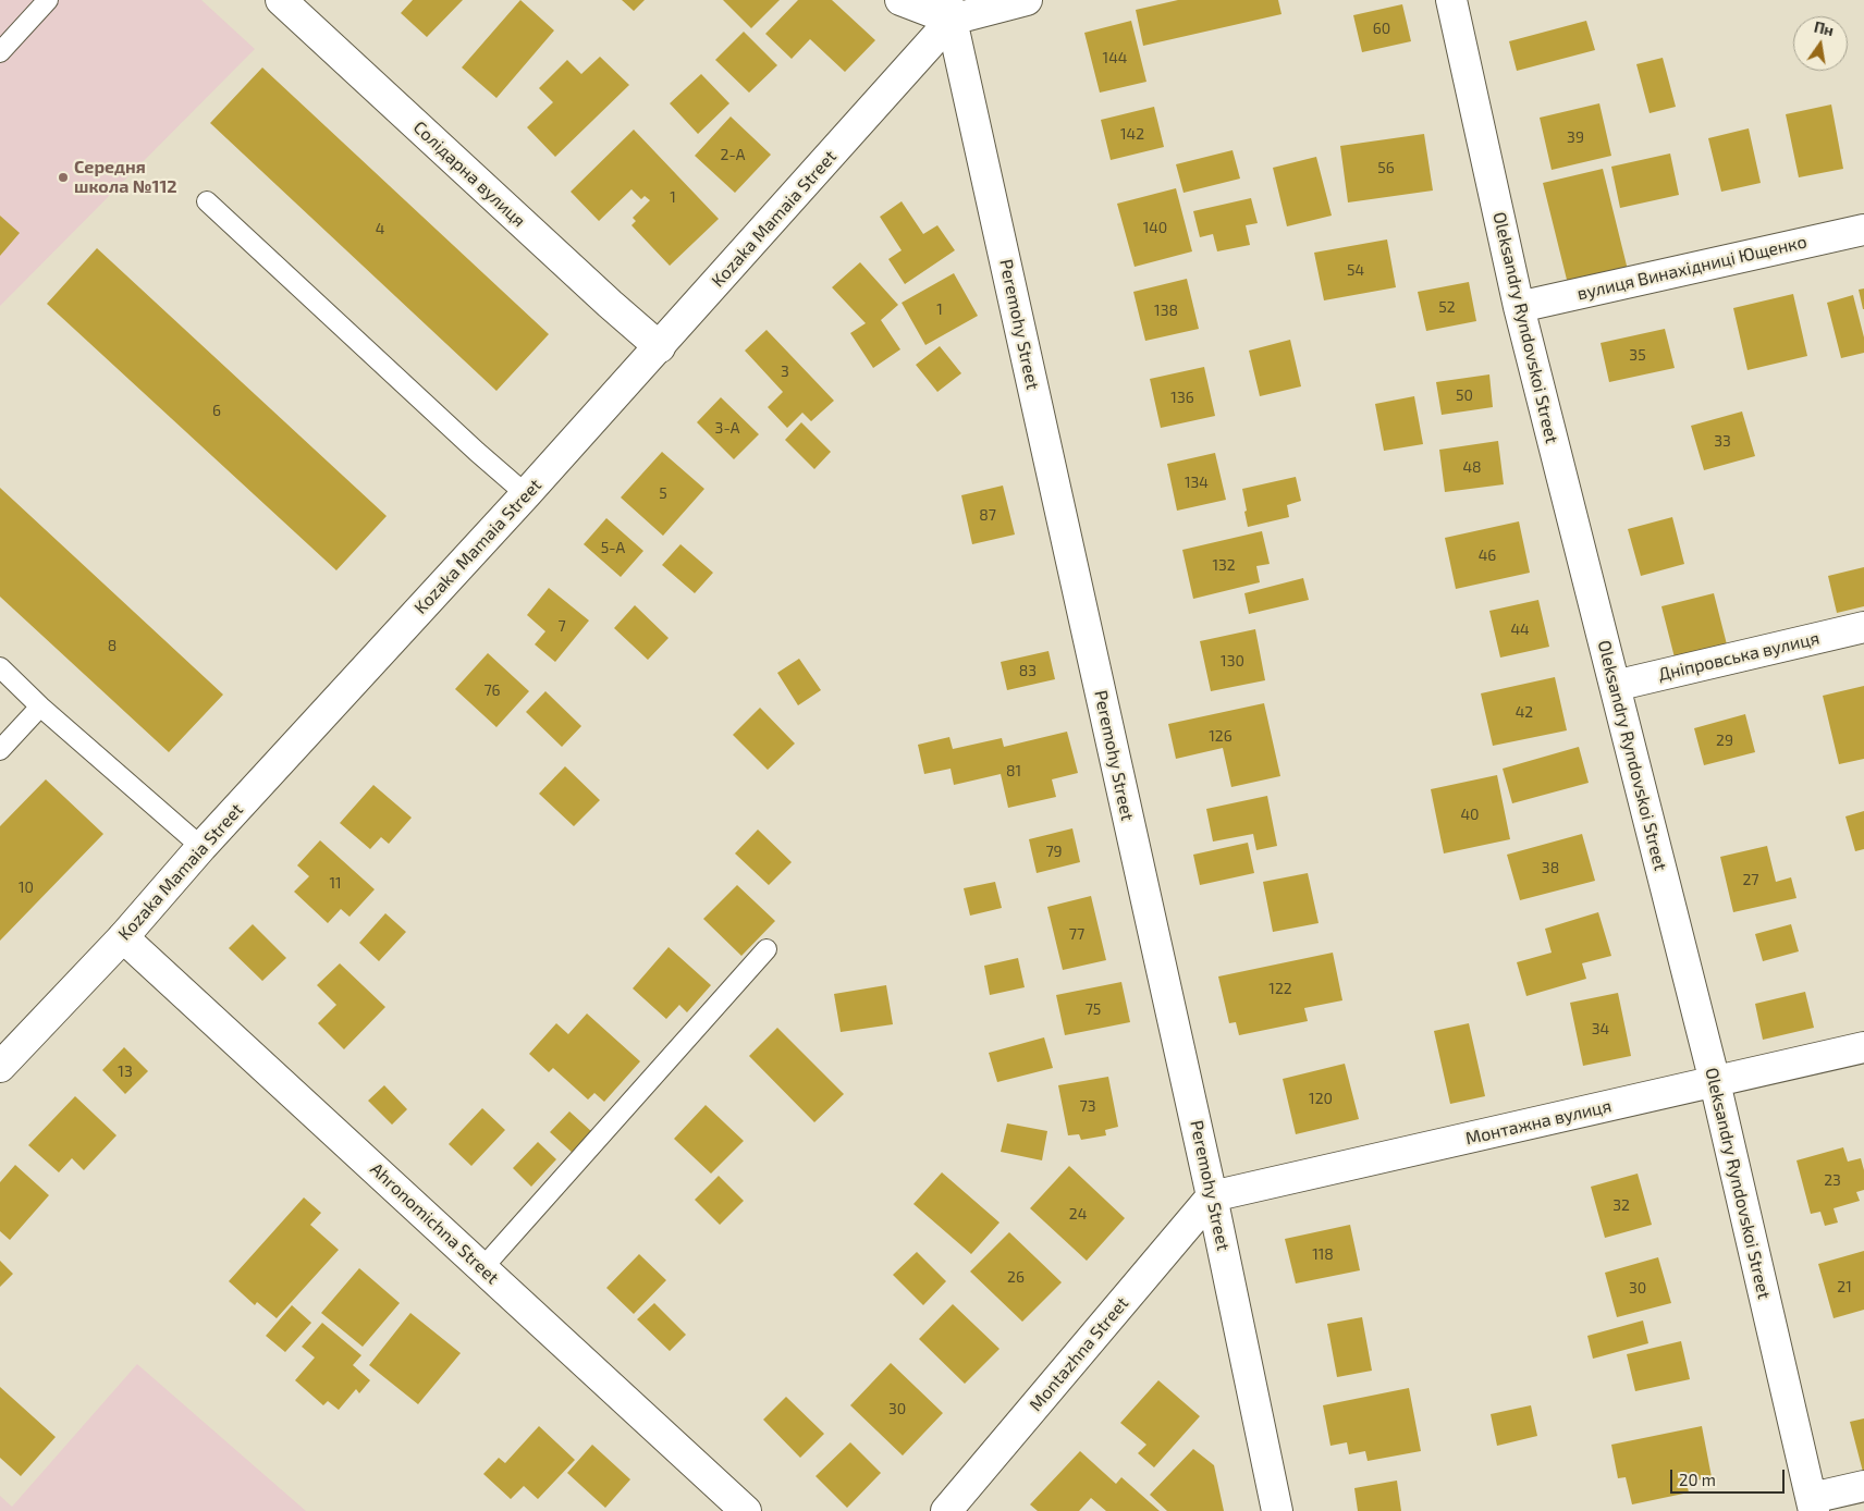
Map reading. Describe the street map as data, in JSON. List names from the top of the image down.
{
  "streets": {
    "street": [
      "Солідарна вулиця",
      "Kozaka Mamaia Street",
      "вулиця Винахідниці Ющенко",
      "Peremohy Street",
      "Oleksandry Ryndovskoi Street",
      "Дніпровська вулиця",
      "Монтажна вулиця",
      "Ahronomichna Street",
      "Montazhna Street"
    ]
  },
  "crossings": [
    ["Солідарна вулиця", "Kozaka Mamaia Street"],
    ["Kozaka Mamaia Street", "Peremohy Street"],
    ["Kozaka Mamaia Street", "Ahronomichna Street"],
    ["вулиця Винахідниці Ющенко", "Oleksandry Ryndovskoi Street"],
    ["Peremohy Street", "Монтажна вулиця"],
    ["Peremohy Street", "Montazhna Street"],
    ["Oleksandry Ryndovskoi Street", "Дніпровська вулиця"],
    ["Oleksandry Ryndovskoi Street", "Монтажна вулиця"],
    ["Монтажна вулиця", "Montazhna Street"]
  ],
  "places": ["Середня школа №112"],
  "house_numbers": [
    "60",
    "144",
    "142",
    "39",
    "2-А",
    "56",
    "1",
    "140",
    "4",
    "54",
    "52",
    "1",
    "138",
    "35",
    "3",
    "50",
    "136",
    "6",
    "3-А",
    "33",
    "48",
    "134",
    "5",
    "87",
    "5-А",
    "46",
    "132",
    "7",
    "44",
    "8",
    "130",
    "83",
    "76",
    "42",
    "126",
    "29",
    "81",
    "40",
    "79",
    "38",
    "27",
    "11",
    "10",
    "77",
    "122",
    "75",
    "34",
    "13",
    "120",
    "73",
    "23",
    "32",
    "24",
    "118",
    "26",
    "21",
    "30",
    "30"
  ],
  "scale_bar": "20 m",
  "north": "top"
}
